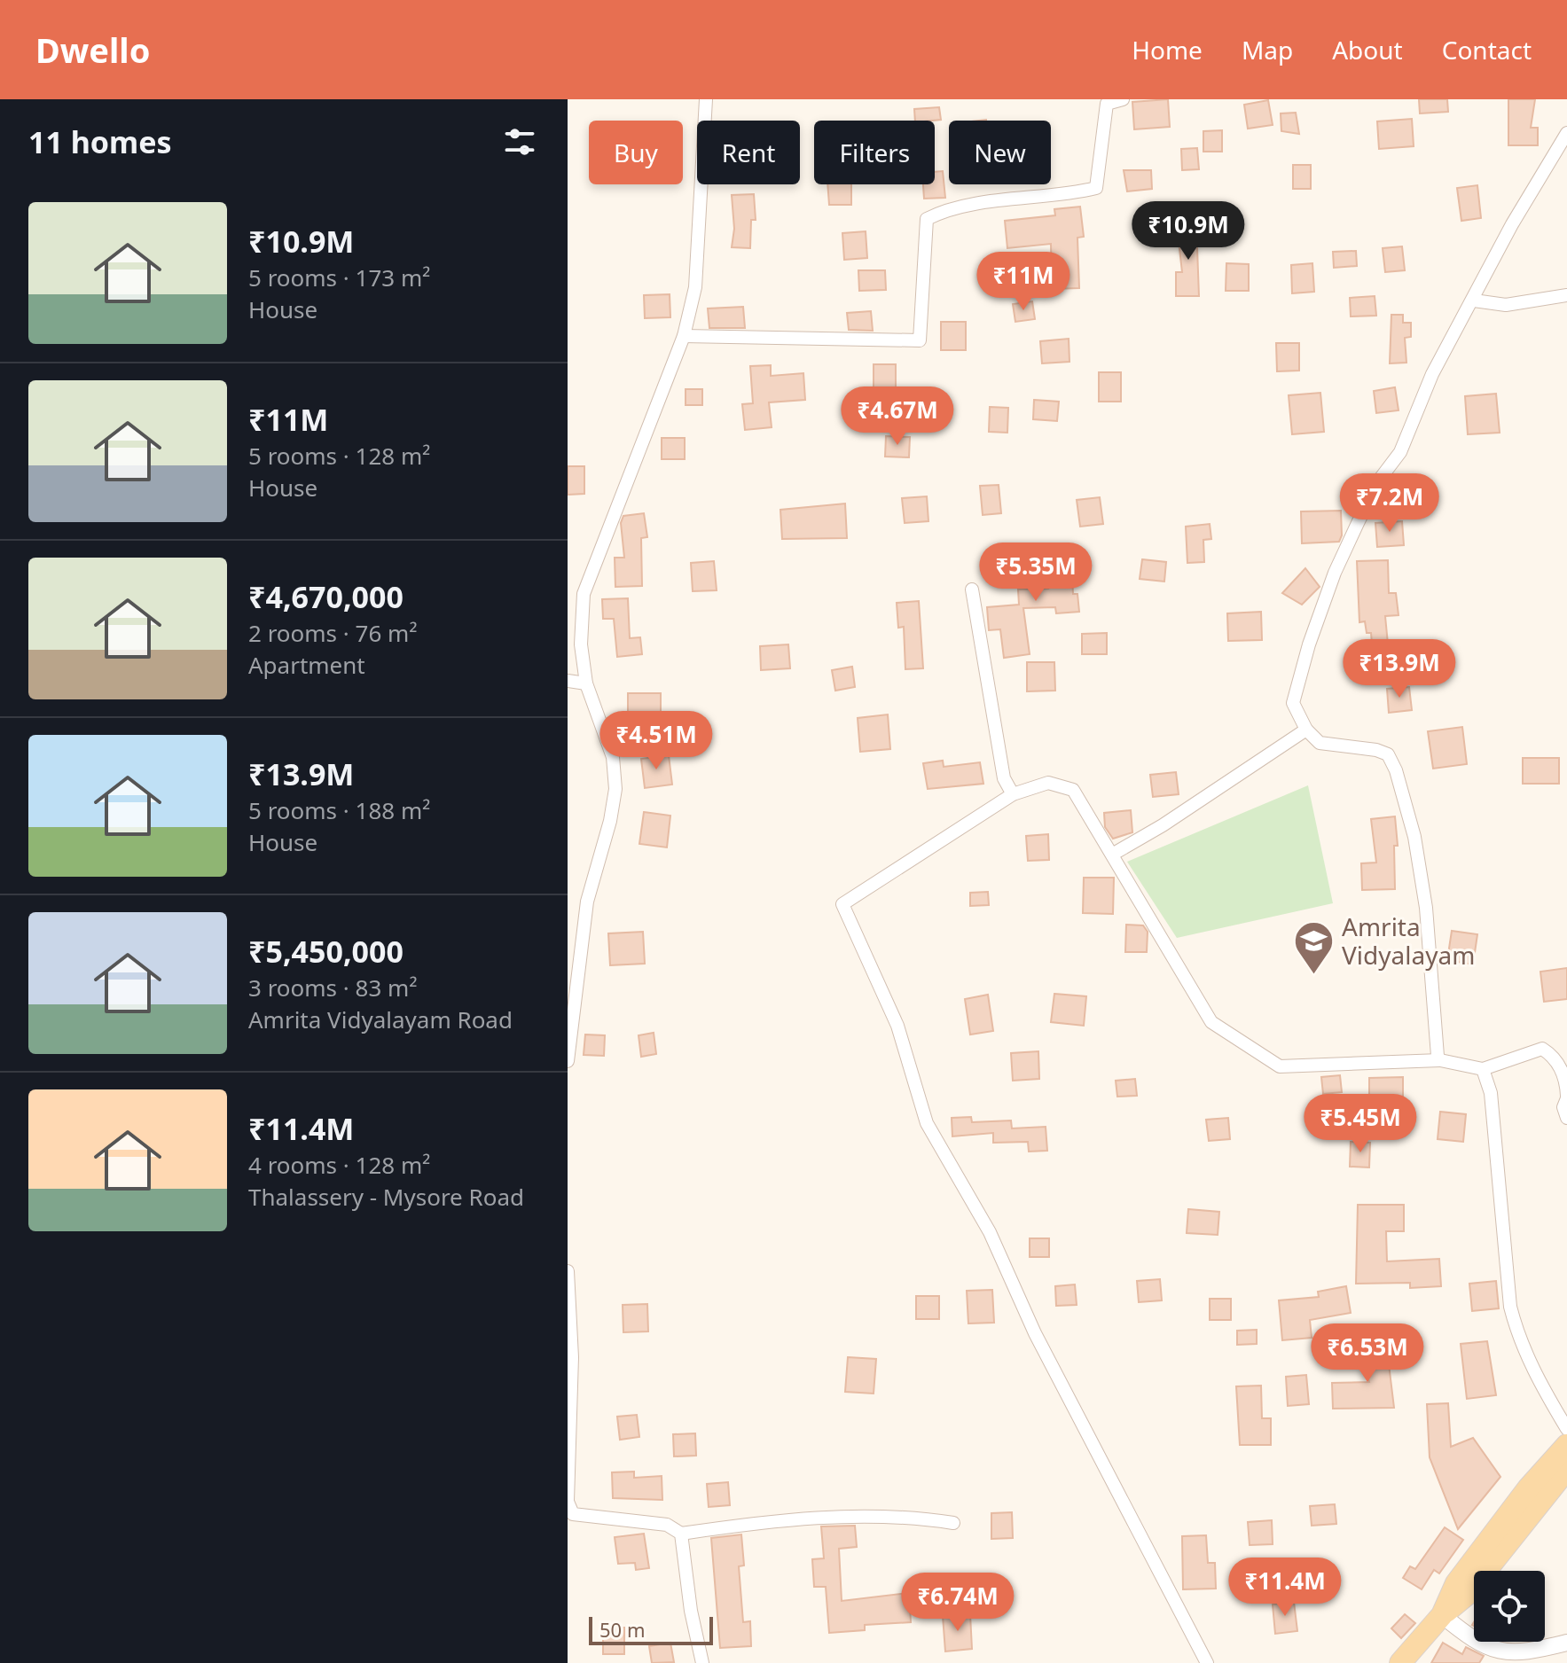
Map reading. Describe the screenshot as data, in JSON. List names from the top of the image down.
{
  "places": {
    "school or university": ["Amrita Vidyalayam"]
  },
  "scale_bar": "50 m",
  "page": {
    "header": "Dwello",
    "nav": [
      "Home",
      "Map",
      "About",
      "Contact"
    ],
    "heading": "11 homes",
    "chip": [
      "Buy",
      "Rent",
      "Filters",
      "New"
    ],
    "list": [
      {
        "name": "₹10.9M",
        "note": "5 rooms · 173 m² · House"
      },
      {
        "name": "₹11M",
        "note": "5 rooms · 128 m² · House"
      },
      {
        "name": "₹4,670,000",
        "note": "2 rooms · 76 m² · Apartment"
      },
      {
        "name": "₹13.9M",
        "note": "5 rooms · 188 m² · House"
      },
      {
        "name": "₹5,450,000",
        "note": "3 rooms · 83 m² · Amrita Vidyalayam Road"
      },
      {
        "name": "₹11.4M",
        "note": "4 rooms · 128 m² · Thalassery - Mysore Road"
      }
    ],
    "price": [
      "₹10.9M",
      "₹11M",
      "₹4.67M",
      "₹7.2M",
      "₹5.35M",
      "₹13.9M",
      "₹4.51M",
      "₹5.45M",
      "₹6.53M",
      "₹11.4M",
      "₹6.74M"
    ],
    "scale": "50 m"
  }
}
